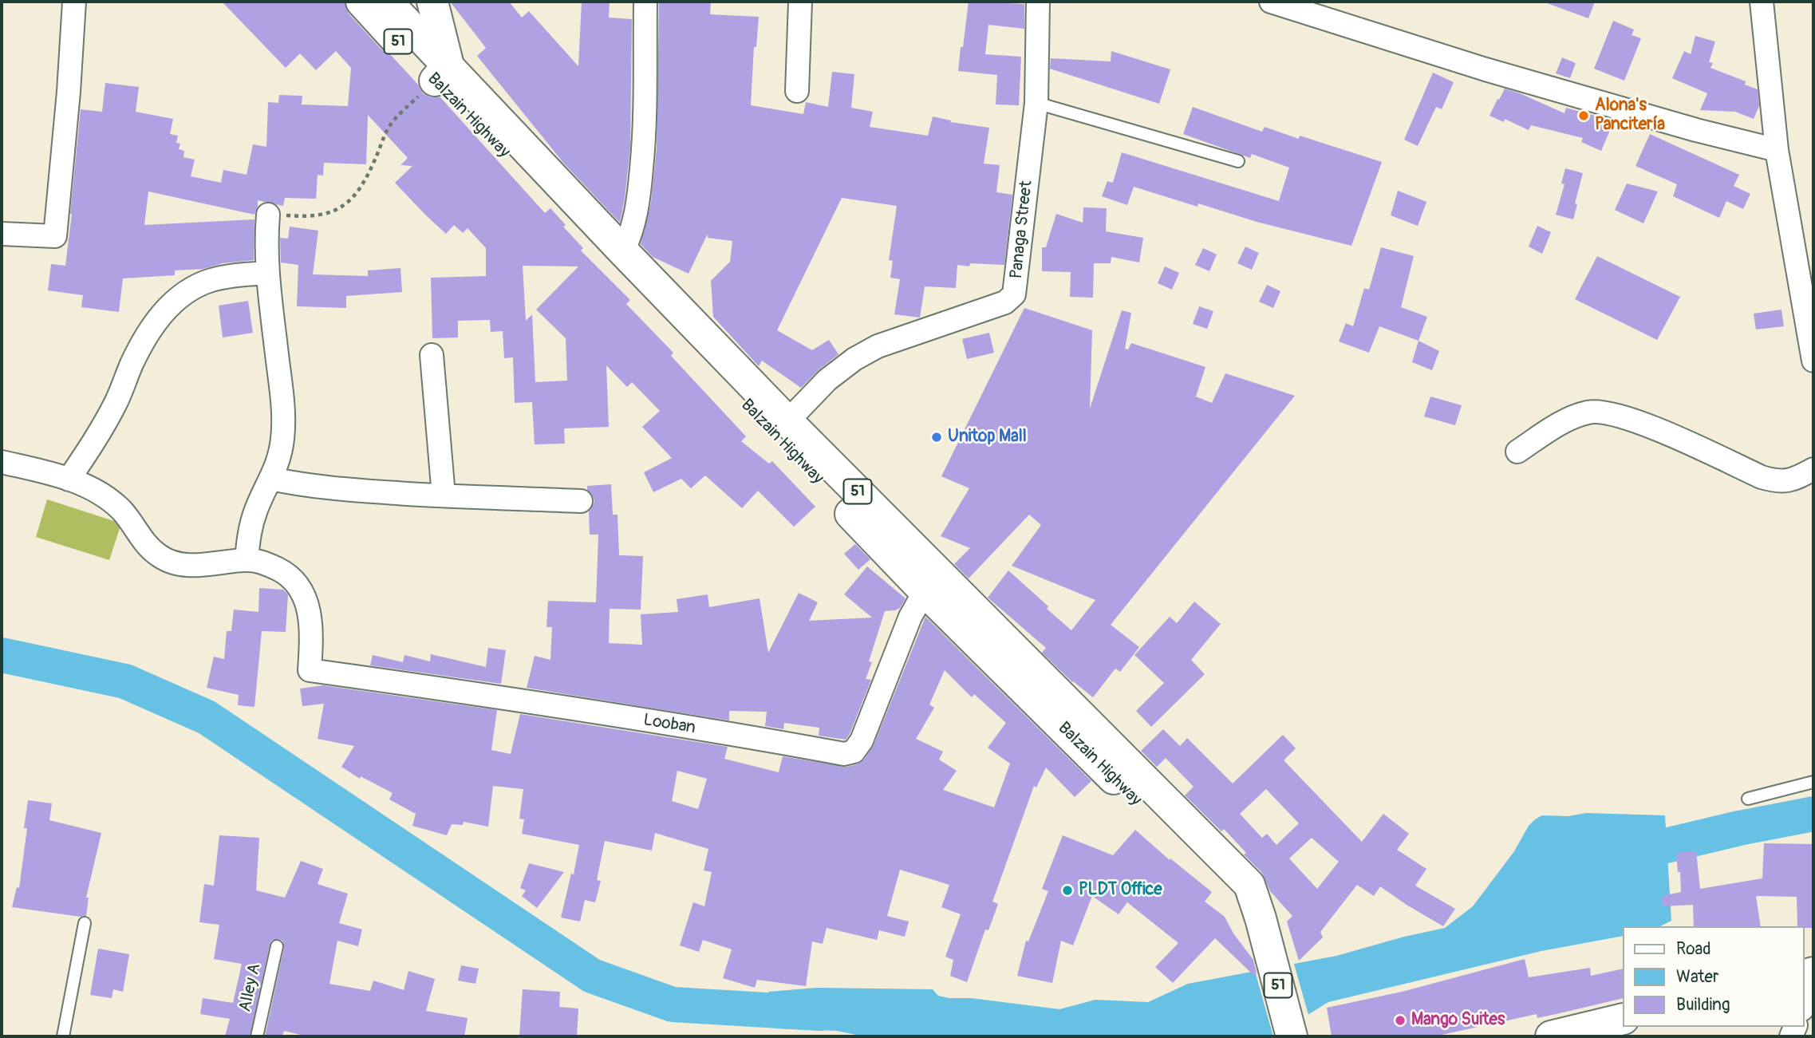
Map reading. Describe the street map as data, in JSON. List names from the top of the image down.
{
  "streets": {
    "main road": ["51", "Balzain Highway"],
    "street": ["Panaga Street", "Looban"],
    "lane": ["Alley A"]
  },
  "crossings": [
    ["Balzain Highway", "Panaga Street"],
    ["Balzain Highway", "Looban"]
  ],
  "places": [
    "Alona's Pancitería",
    "Unitop Mall",
    "PLDT Office",
    "Mango Suites"
  ],
  "legend": ["Road", "Water", "Building"]
}
